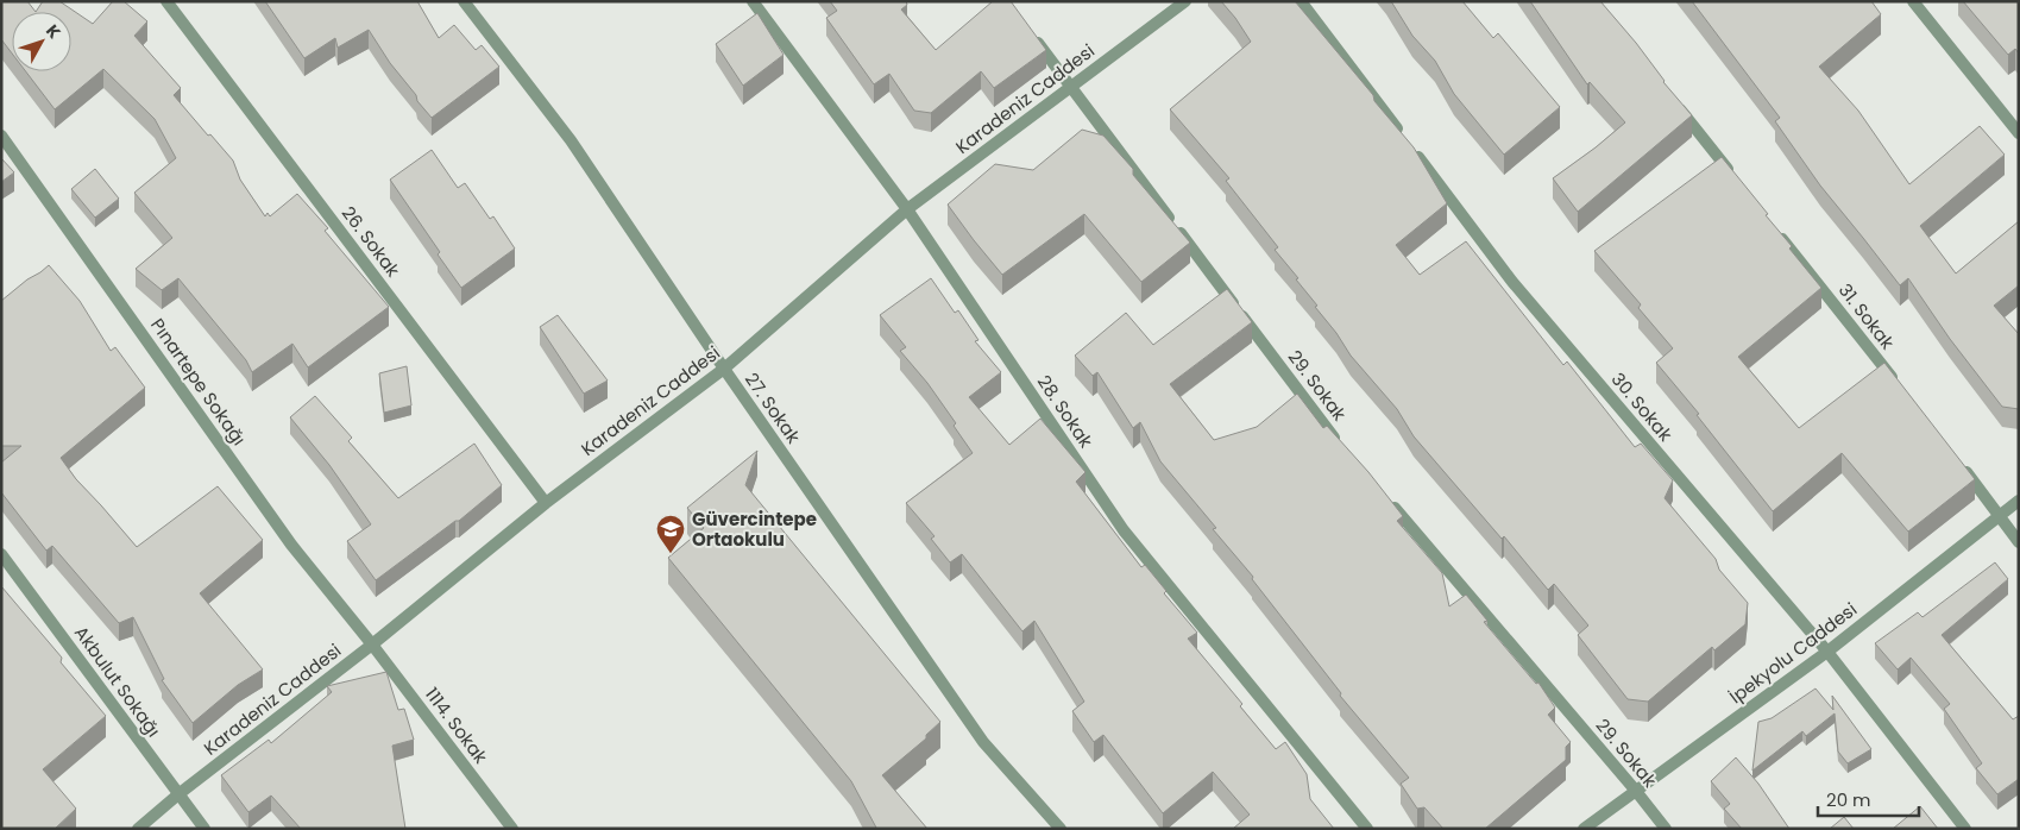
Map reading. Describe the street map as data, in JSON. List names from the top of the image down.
{
  "streets": {
    "street": [
      "Karadeniz Caddesi",
      "26. Sokak",
      "31. Sokak",
      "Pınartepe Sokağı",
      "29. Sokak",
      "30. Sokak",
      "27. Sokak",
      "28. Sokak",
      "İpekyolu Caddesi",
      "Akbulut Sokağı",
      "1114. Sokak"
    ]
  },
  "crossings": [
    ["Karadeniz Caddesi", "26. Sokak"],
    ["Karadeniz Caddesi", "Pınartepe Sokağı"],
    ["Karadeniz Caddesi", "29. Sokak"],
    ["Karadeniz Caddesi", "27. Sokak"],
    ["Karadeniz Caddesi", "28. Sokak"],
    ["Karadeniz Caddesi", "Akbulut Sokağı"],
    ["Karadeniz Caddesi", "1114. Sokak"],
    ["Pınartepe Sokağı", "1114. Sokak"],
    ["29. Sokak", "İpekyolu Caddesi"],
    ["30. Sokak", "İpekyolu Caddesi"]
  ],
  "places": {
    "school or university": ["Güvercintepe Ortaokulu"]
  },
  "scale_bar": "20 m",
  "north": "top right"
}
